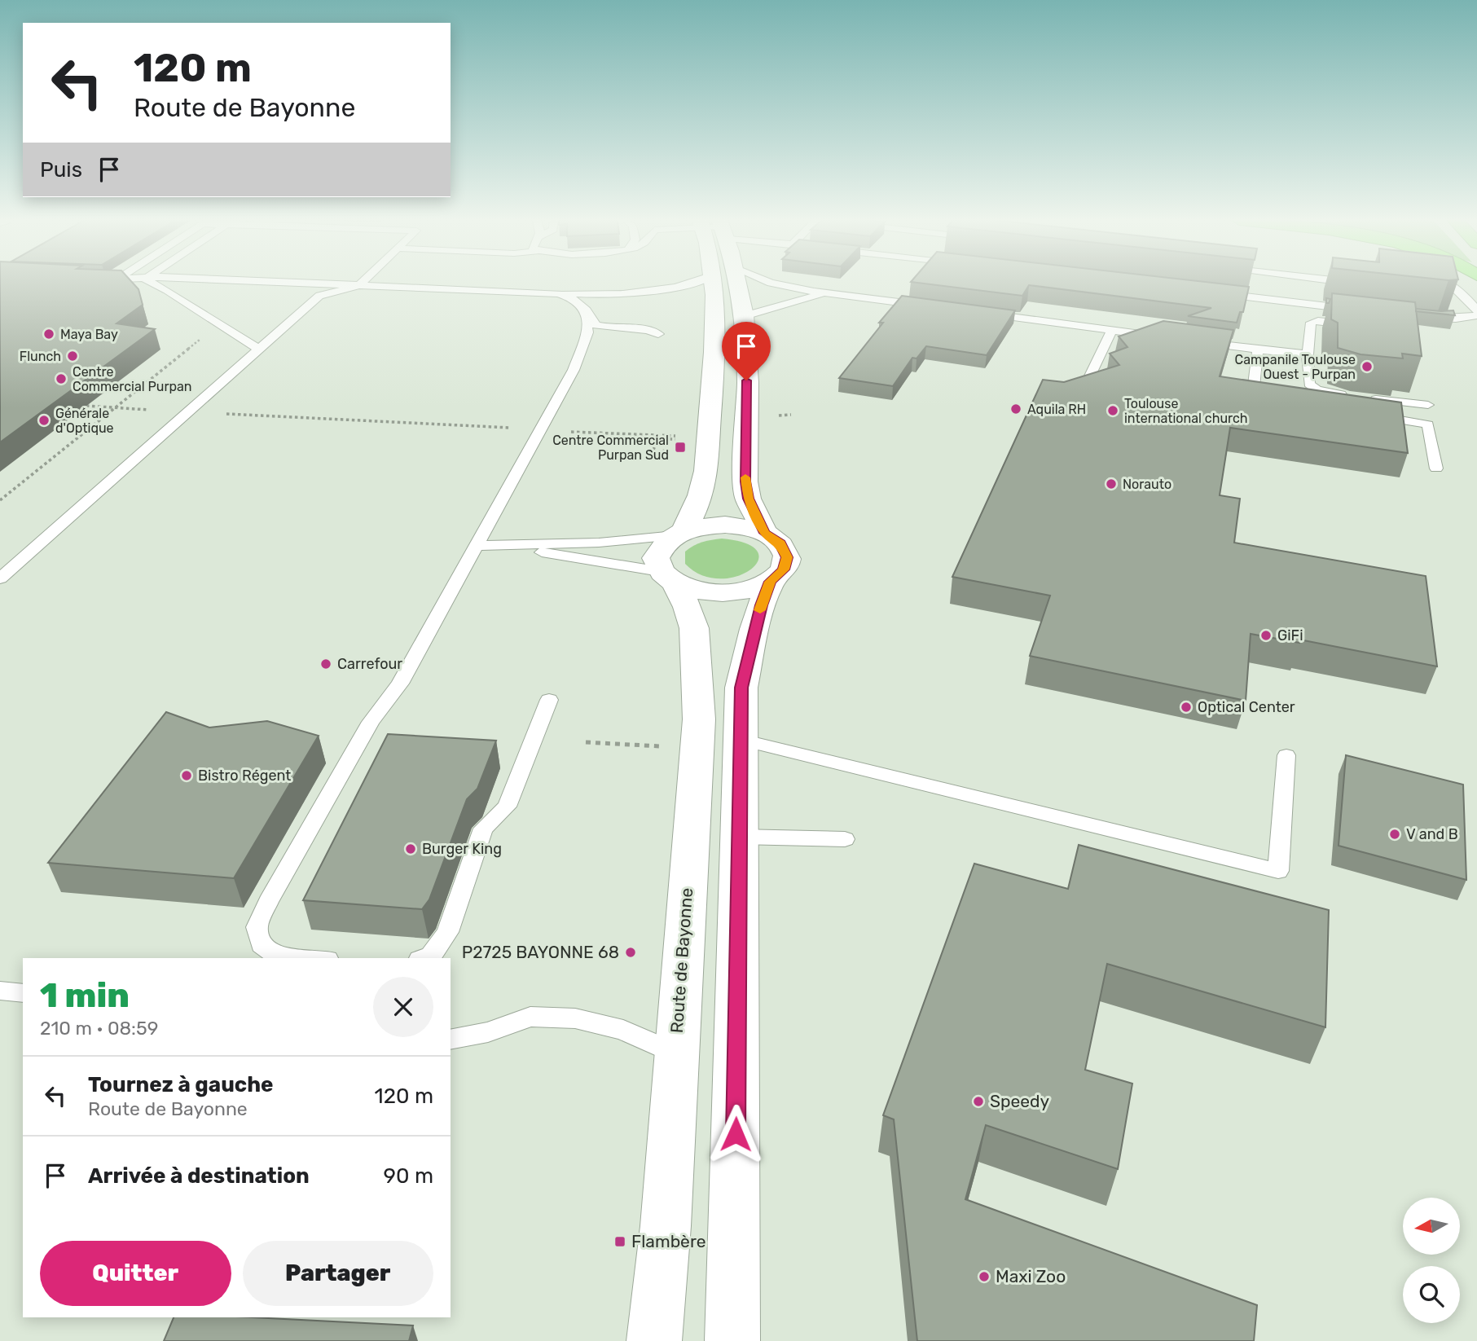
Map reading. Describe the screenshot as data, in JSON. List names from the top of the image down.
{
  "streets": {
    "street": ["Route de Bayonne"]
  },
  "places": {
    "other": [
      "Maya Bay",
      "Flunch",
      "Campanile Toulouse Ouest - Purpan",
      "Centre Commercial Purpan",
      "Aquila RH",
      "Toulouse international church",
      "Générale d'Optique",
      "Norauto",
      "GiFi",
      "Carrefour",
      "Optical Center",
      "Bistro Régent",
      "V and B",
      "Burger King",
      "P2725 BAYONNE 68",
      "Speedy",
      "Maxi Zoo"
    ],
    "transit": ["Centre Commercial Purpan Sud", "Flambère"]
  },
  "north": "left",
  "page": {
    "turn": ["120 m", "Route de Bayonne"],
    "then": "Puis",
    "heading": ["1 min", "210 m · 08:59"],
    "list": [
      {
        "name": "Tournez à gauche",
        "note": "Route de Bayonne",
        "value": "120 m"
      },
      {
        "name": "Arrivée à destination",
        "value": "90 m"
      }
    ],
    "buttons": ["Quitter", "Partager"]
  }
}
